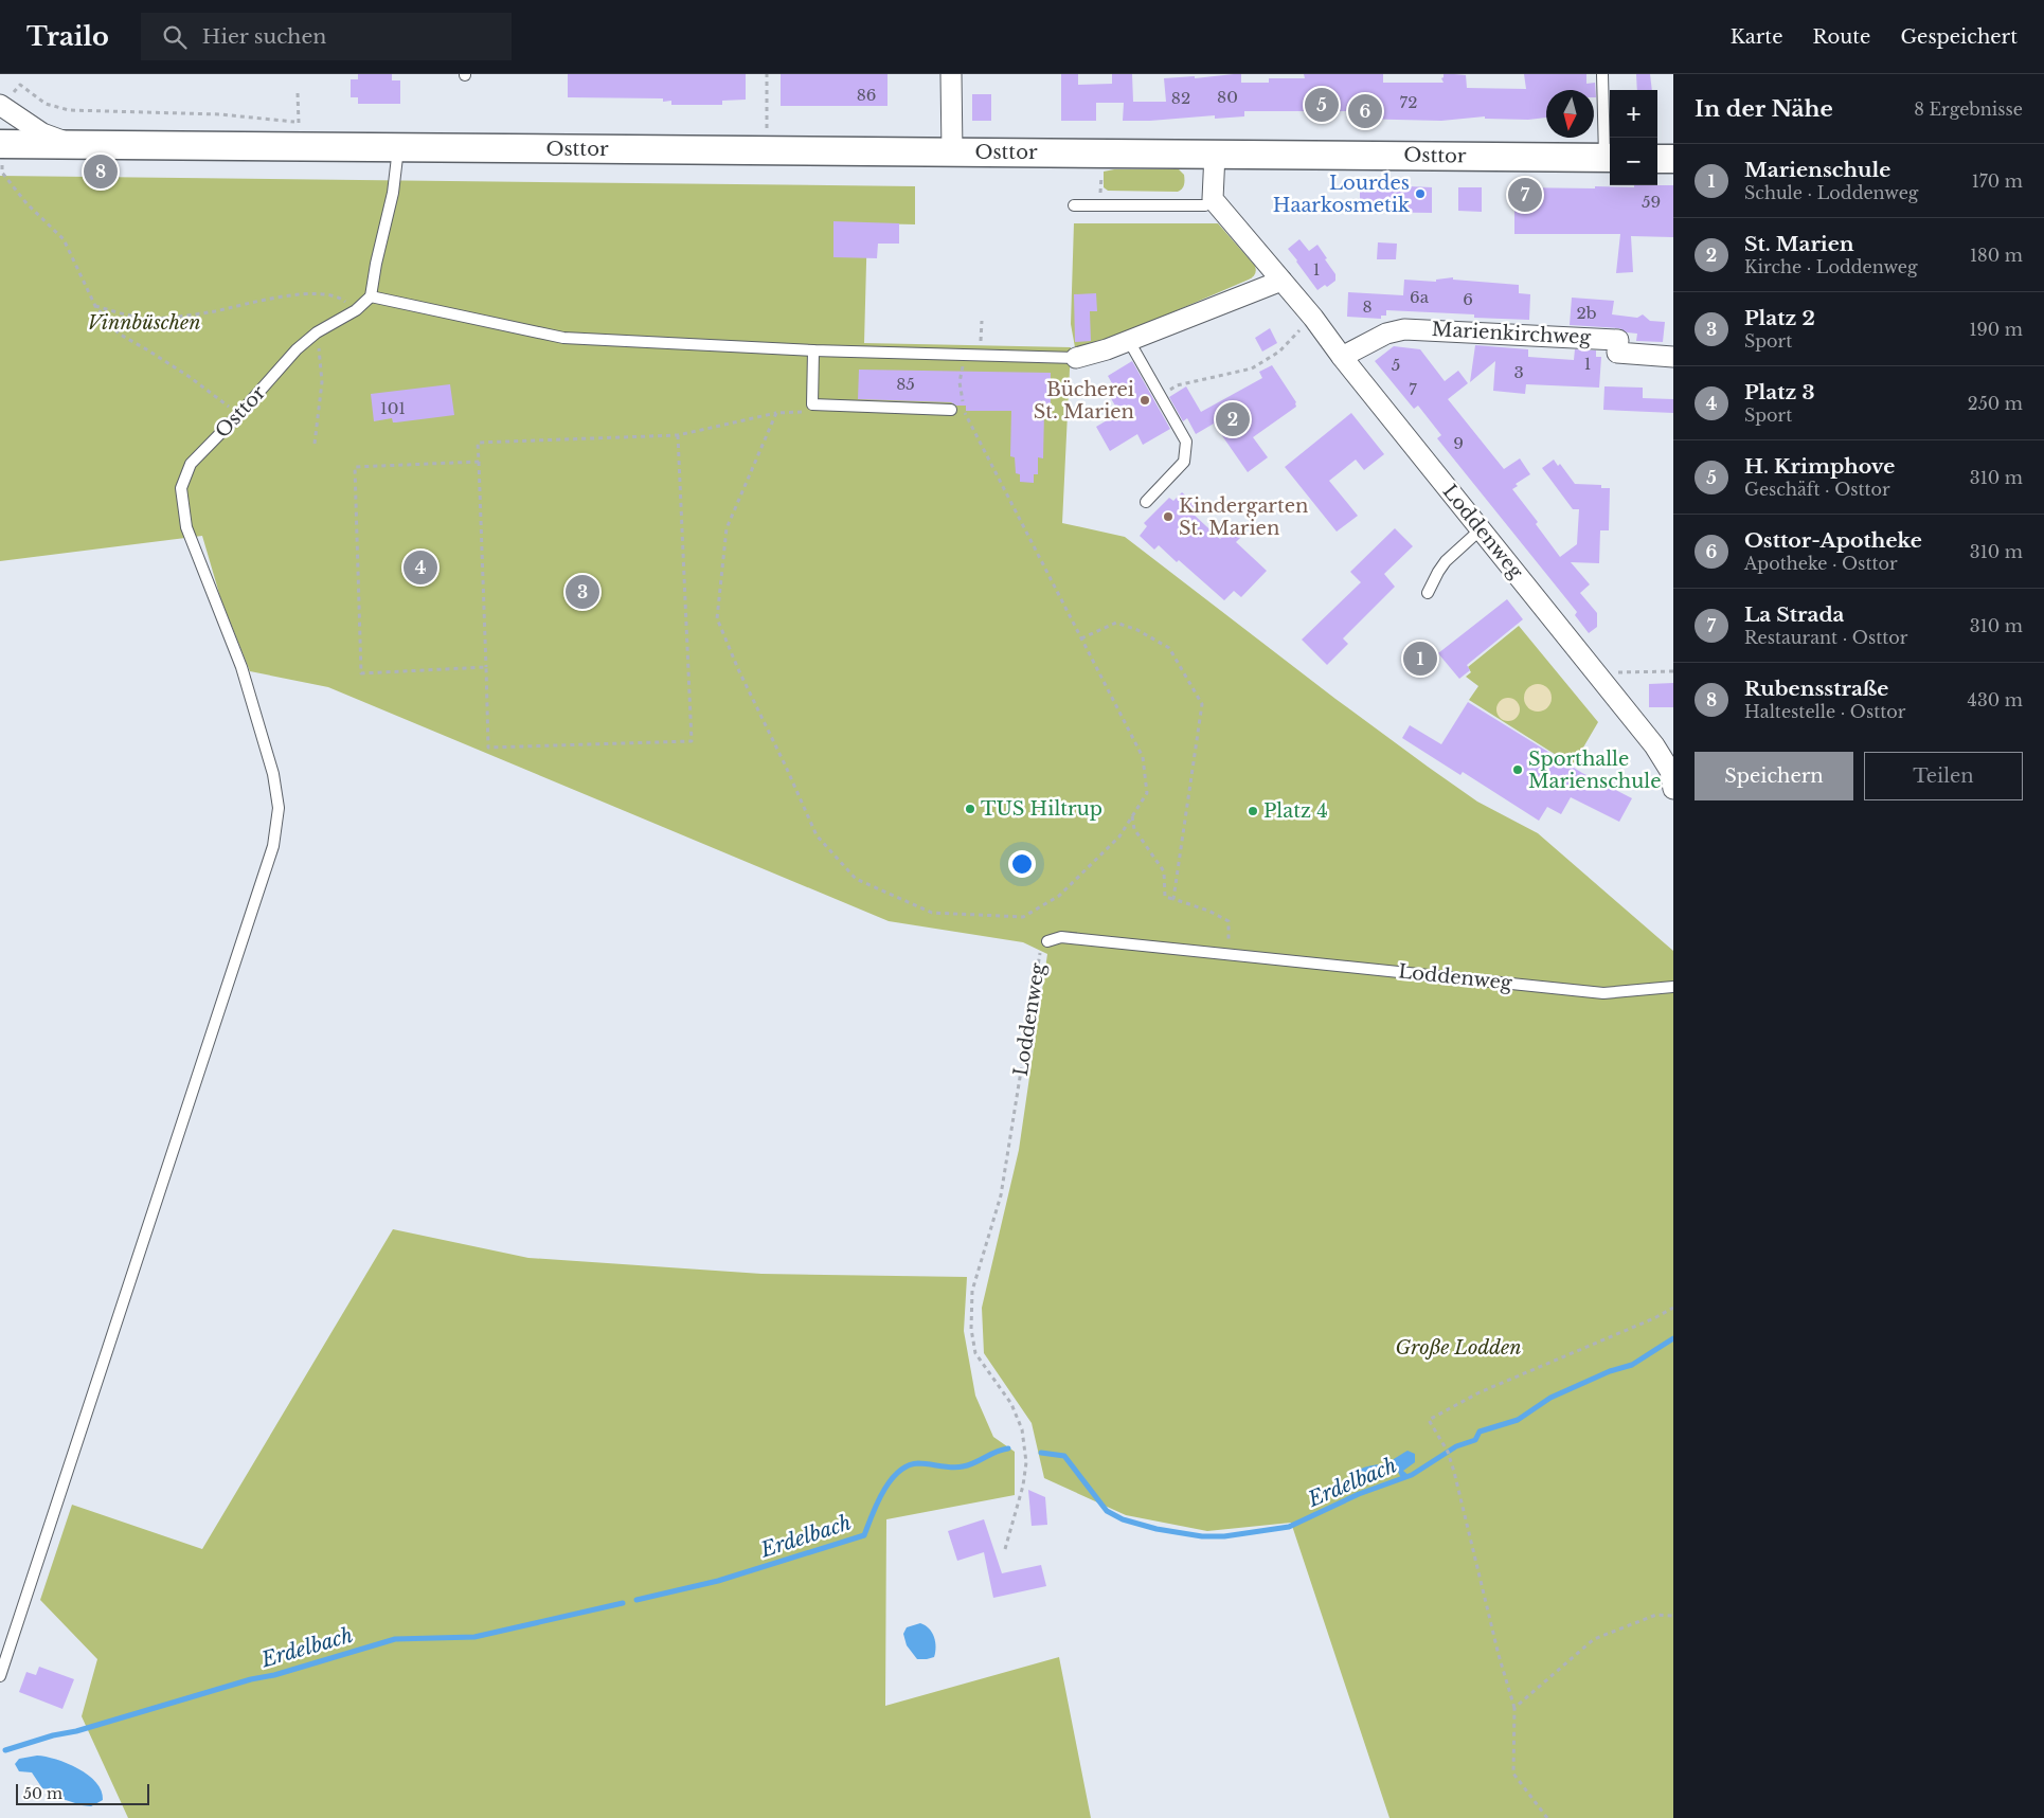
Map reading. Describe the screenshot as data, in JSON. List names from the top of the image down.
{
  "streets": {
    "main road": ["Osttor"],
    "street": ["Marienkirchweg", "Loddenweg"]
  },
  "crossings": [
    ["Marienkirchweg", "Loddenweg"]
  ],
  "water": ["Erdelbach"],
  "parks": ["Vinnbüschen", "Große Lodden"],
  "places": [
    "Lourdes Haarkosmetik",
    "Bücherei St. Marien",
    "Kindergarten St. Marien",
    "Sporthalle Marienschule",
    "TUS Hiltrup",
    "Platz 4"
  ],
  "house_numbers": [
    "86",
    "80",
    "82",
    "72",
    "59",
    "1",
    "6a",
    "6",
    "8",
    "2b",
    "1",
    "5",
    "3",
    "85",
    "7",
    "101",
    "9"
  ],
  "scale_bar": "50 m",
  "north": "bottom",
  "page": {
    "header": "Trailo",
    "search": "Hier suchen",
    "nav": ["Karte", "Route", "Gespeichert"],
    "heading": ["In der Nähe", "8 Ergebnisse"],
    "pins": [
      "5",
      "6",
      "8",
      "7",
      "2",
      "4",
      "3",
      "1"
    ],
    "map_buttons": ["+", "−"],
    "list": [
      {
        "mark": "1",
        "name": "Marienschule",
        "note": "Schule · Loddenweg",
        "value": "170 m"
      },
      {
        "mark": "2",
        "name": "St. Marien",
        "note": "Kirche · Loddenweg",
        "value": "180 m"
      },
      {
        "mark": "3",
        "name": "Platz 2",
        "note": "Sport",
        "value": "190 m"
      },
      {
        "mark": "4",
        "name": "Platz 3",
        "note": "Sport",
        "value": "250 m"
      },
      {
        "mark": "5",
        "name": "H. Krimphove",
        "note": "Geschäft · Osttor",
        "value": "310 m"
      },
      {
        "mark": "6",
        "name": "Osttor-Apotheke",
        "note": "Apotheke · Osttor",
        "value": "310 m"
      },
      {
        "mark": "7",
        "name": "La Strada",
        "note": "Restaurant · Osttor",
        "value": "310 m"
      },
      {
        "mark": "8",
        "name": "Rubensstraße",
        "note": "Haltestelle · Osttor",
        "value": "430 m"
      }
    ],
    "buttons": ["Speichern", "Teilen"],
    "scale": "50 m"
  }
}
